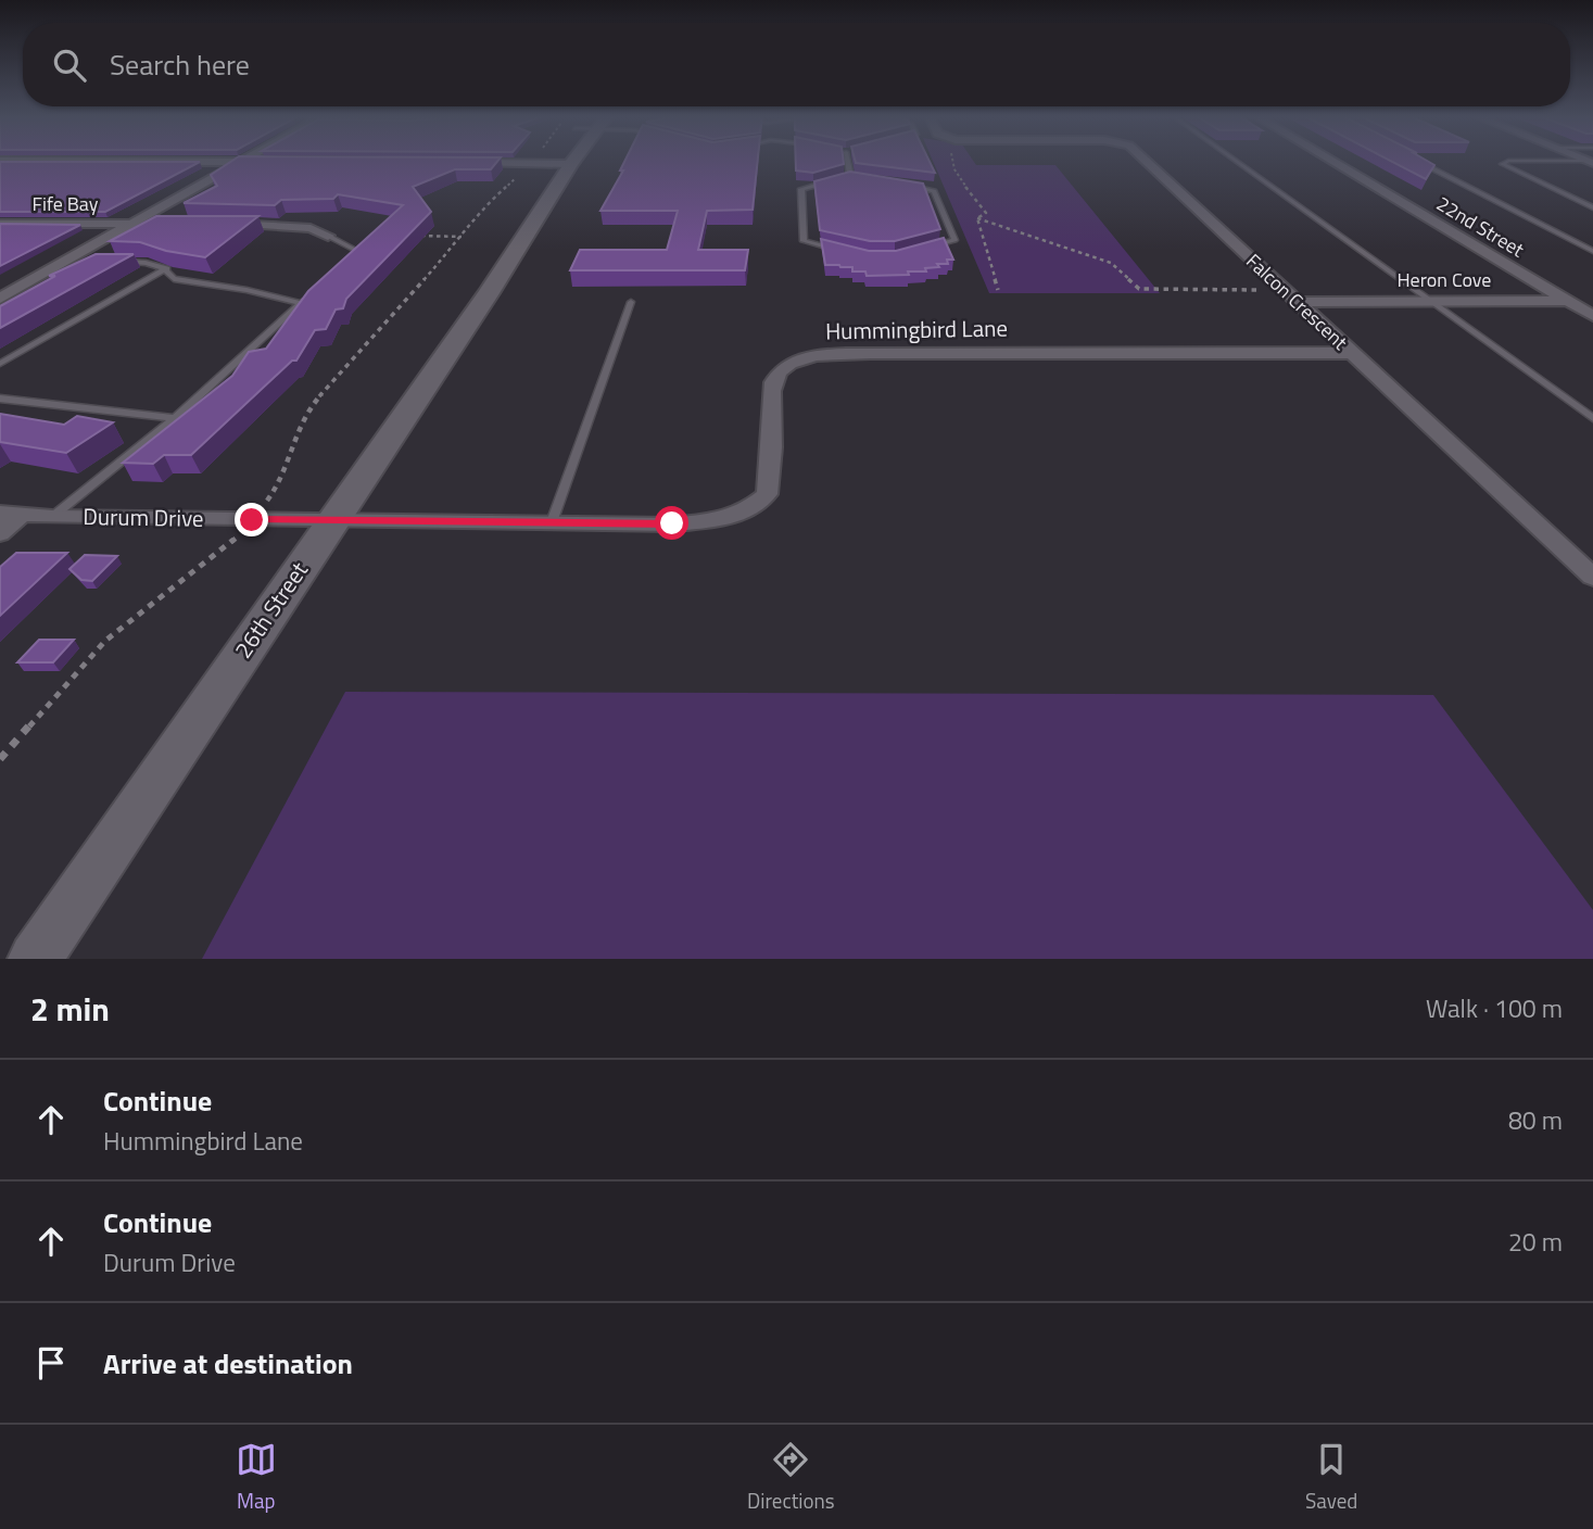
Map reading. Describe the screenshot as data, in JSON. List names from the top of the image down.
{
  "streets": {
    "street": [
      "Fife Bay",
      "22nd Street",
      "Heron Cove",
      "Falcon Crescent",
      "Hummingbird Lane",
      "Durum Drive",
      "26th Street"
    ]
  },
  "crossings": [
    ["22nd Street", "Heron Cove"],
    ["Heron Cove", "Falcon Crescent"],
    ["Falcon Crescent", "Hummingbird Lane"],
    ["Hummingbird Lane", "Durum Drive"],
    ["Hummingbird Lane", "26th Street"],
    ["Durum Drive", "26th Street"]
  ],
  "page": {
    "search": "Search here",
    "heading": ["2 min", "Walk · 100 m"],
    "list": [
      ["Continue", "Hummingbird Lane", "80 m"],
      ["Continue", "Durum Drive", "20 m"],
      "Arrive at destination"
    ],
    "nav": ["Map", "Directions", "Saved"]
  }
}
